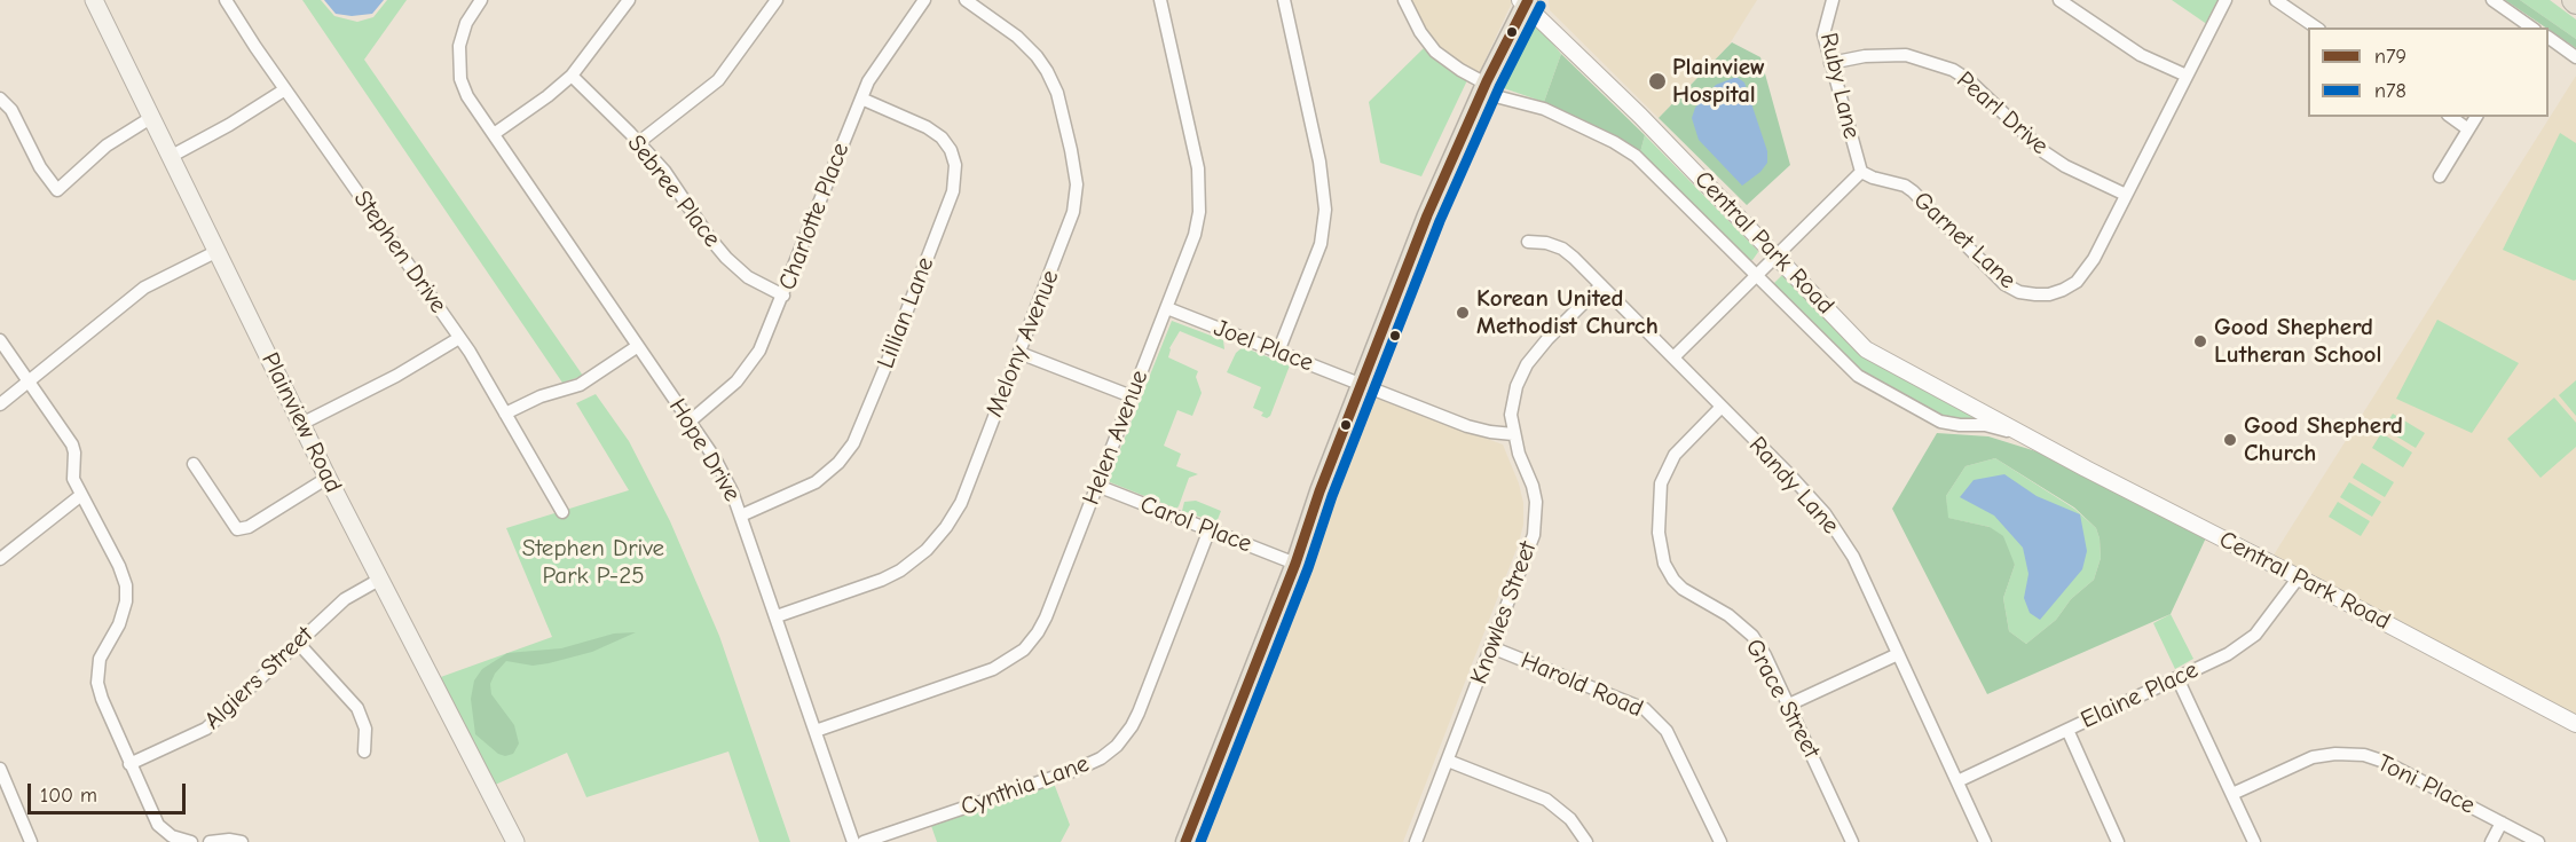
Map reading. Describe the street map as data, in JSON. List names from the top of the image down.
{
  "streets": {
    "main road": ["Plainview Road"],
    "street": [
      "Ruby Lane",
      "Pearl Drive",
      "Sebree Place",
      "Charlotte Place",
      "Garnet Lane",
      "Central Park Road",
      "Stephen Drive",
      "Lillian Lane",
      "Melony Avenue",
      "Joel Place",
      "Helen Avenue",
      "Hope Drive",
      "Randy Lane",
      "Carol Place",
      "Knowles Street",
      "Algiers Street",
      "Harold Road",
      "Elaine Place",
      "Grace Street",
      "Toni Place",
      "Cynthia Lane"
    ]
  },
  "crossings": [
    ["Ruby Lane", "Pearl Drive"],
    ["Ruby Lane", "Garnet Lane"],
    ["Pearl Drive", "Garnet Lane"],
    ["Sebree Place", "Charlotte Place"],
    ["Charlotte Place", "Lillian Lane"],
    ["Charlotte Place", "Hope Drive"],
    ["Central Park Road", "Elaine Place"],
    ["Lillian Lane", "Hope Drive"],
    ["Melony Avenue", "Hope Drive"],
    ["Joel Place", "Helen Avenue"],
    ["Joel Place", "Knowles Street"],
    ["Plainview Road", "Algiers Street"],
    ["Helen Avenue", "Hope Drive"],
    ["Helen Avenue", "Carol Place"],
    ["Randy Lane", "Knowles Street"],
    ["Randy Lane", "Elaine Place"],
    ["Randy Lane", "Grace Street"],
    ["Carol Place", "Cynthia Lane"],
    ["Knowles Street", "Harold Road"]
  ],
  "parks": ["Stephen Drive Park P-25"],
  "places": [
    "Plainview Hospital",
    "Korean United Methodist Church",
    "Good Shepherd Lutheran School",
    "Good Shepherd Church"
  ],
  "lines": ["transit line n79", "transit line n78"],
  "legend": ["n79", "n78"],
  "scale_bar": "100 m"
}
